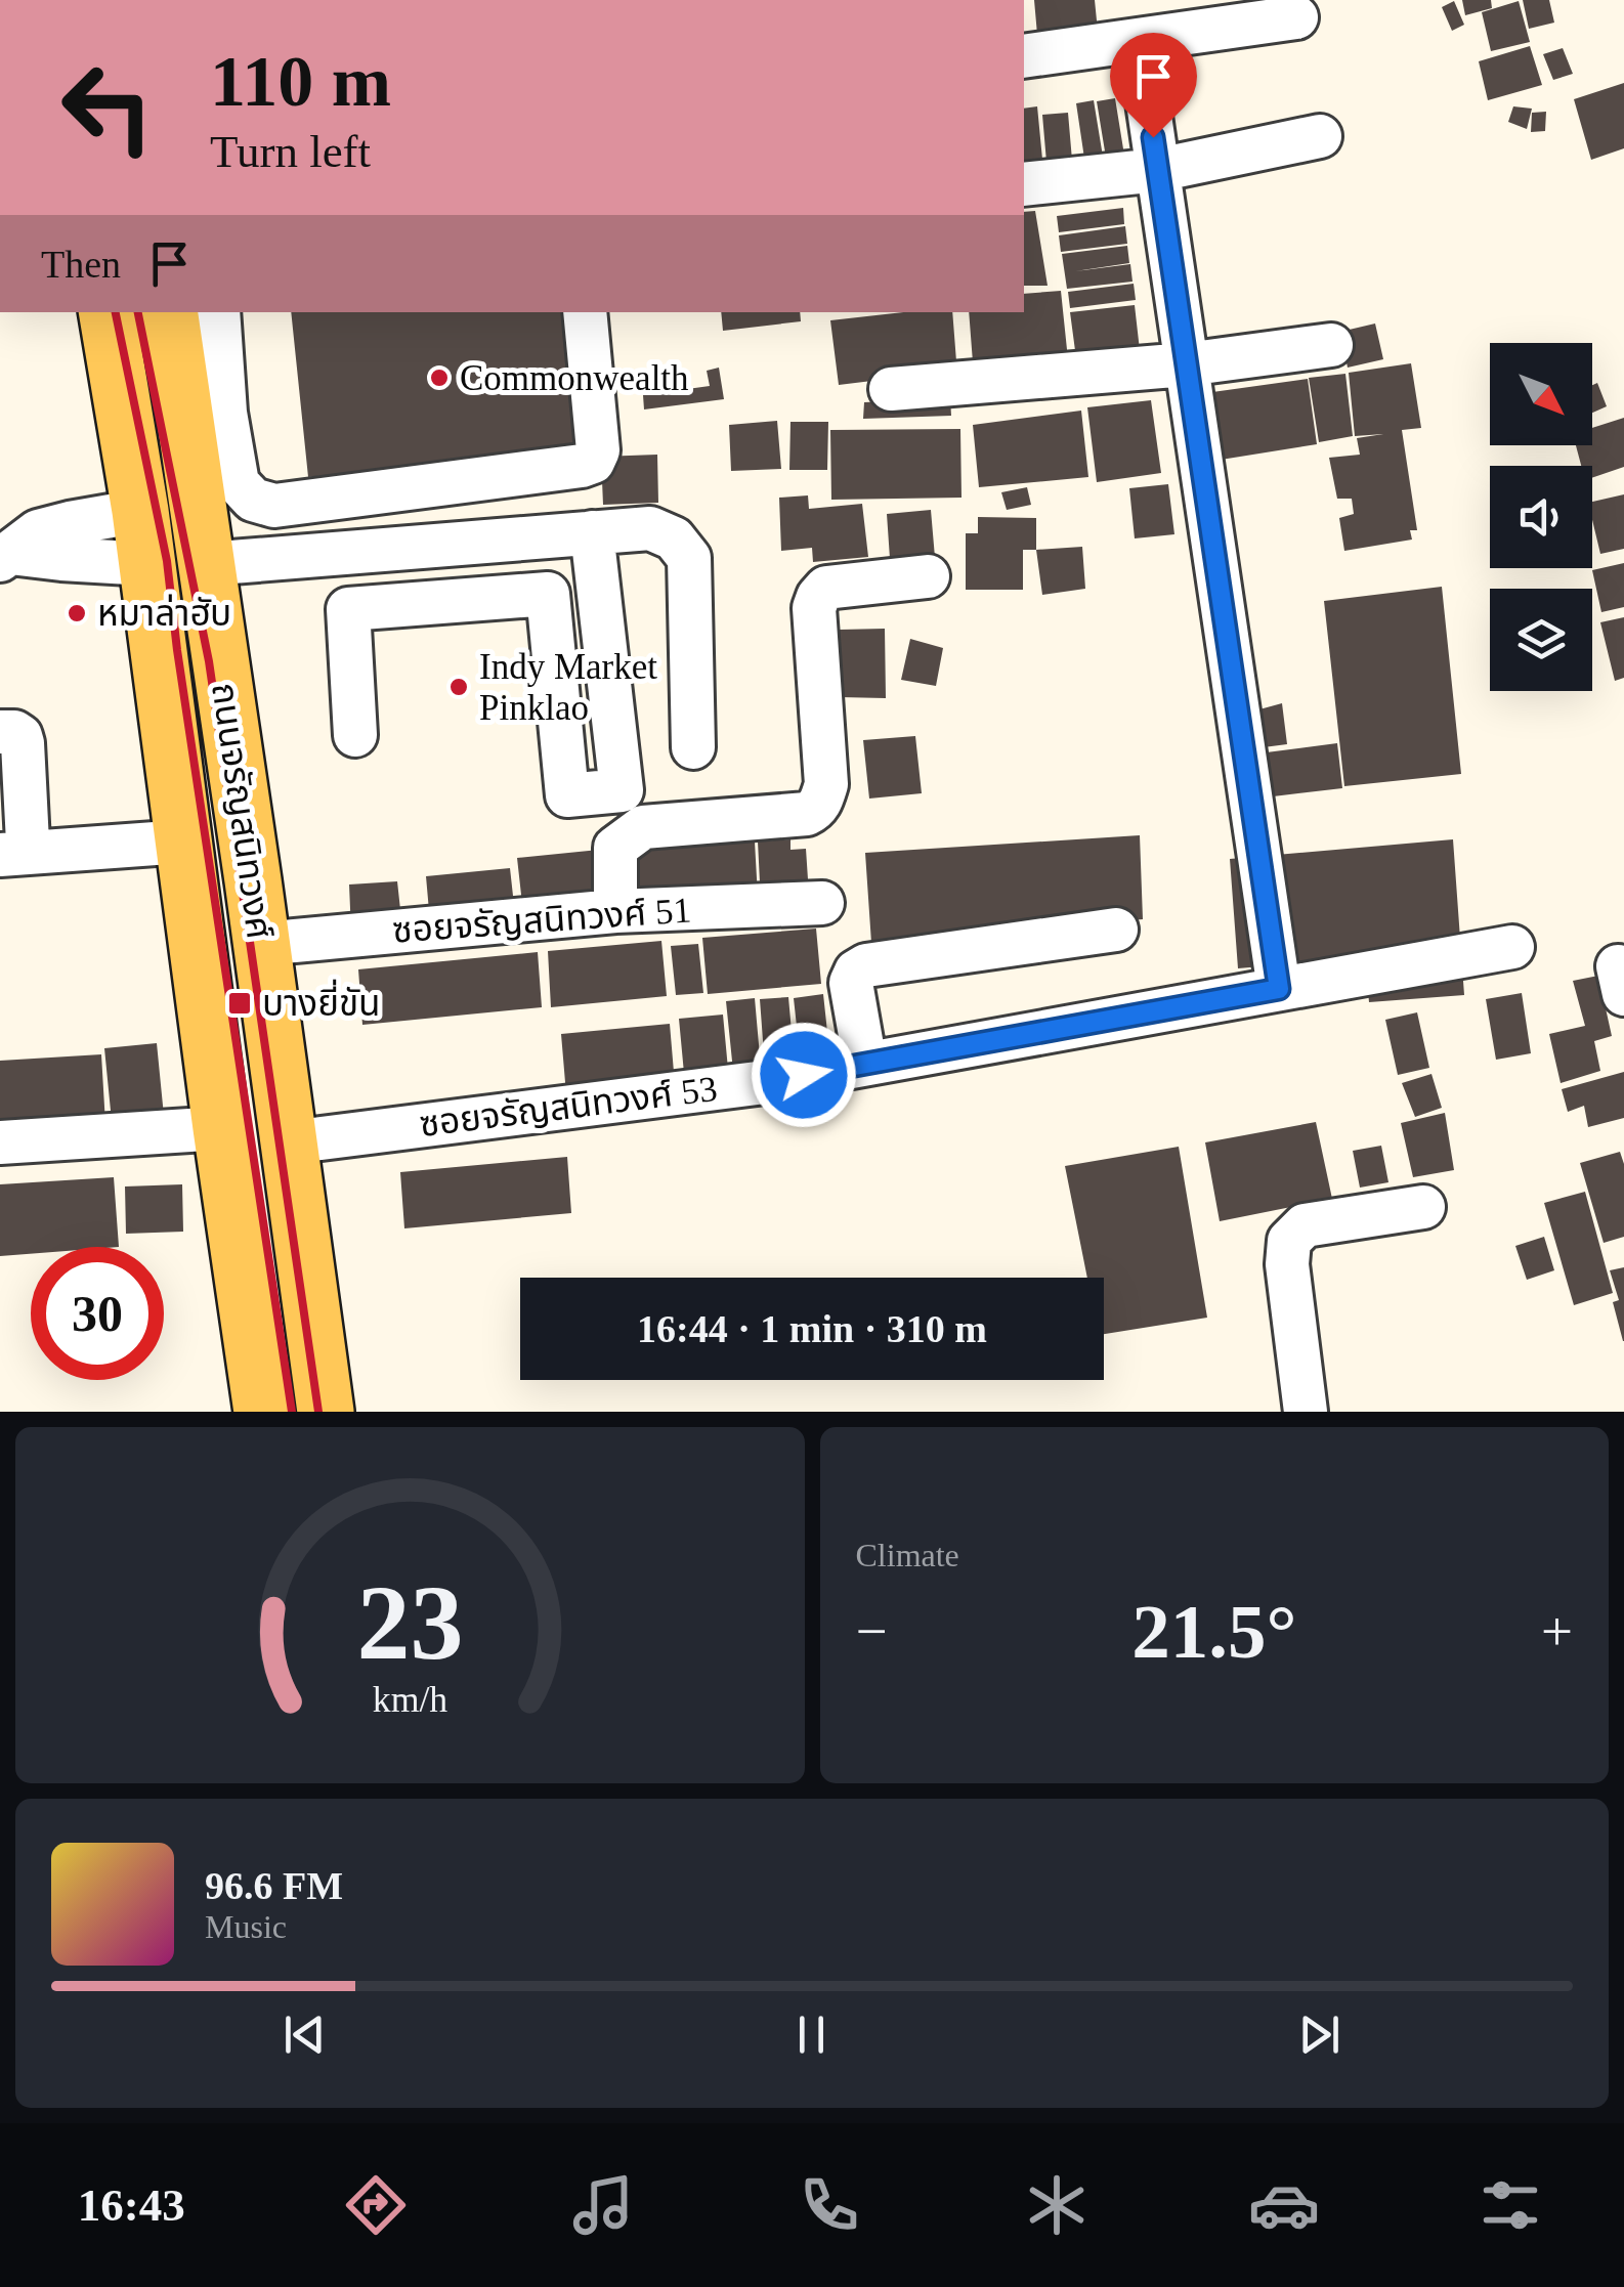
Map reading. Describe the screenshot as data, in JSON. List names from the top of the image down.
{
  "streets": {
    "main road": ["ถนนจรัญสนิทวงศ์"],
    "street": ["ซอยจรัญสนิทวงศ์ 51", "ซอยจรัญสนิทวงศ์ 53"]
  },
  "crossings": [
    ["ถนนจรัญสนิทวงศ์", "ซอยจรัญสนิทวงศ์ 51"],
    ["ถนนจรัญสนิทวงศ์", "ซอยจรัญสนิทวงศ์ 53"]
  ],
  "places": {
    "other": ["Commonwealth", "หมาล่าฮับ", "Indy Market Pinklao"],
    "transit": ["บางยี่ขัน"]
  },
  "north": "bottom right",
  "page": {
    "turn": ["110 m", "Turn left"],
    "then": "Then",
    "limit": "30",
    "trip": "16:44 · 1 min · 310 m",
    "tile": "Climate",
    "heat": ["−", "21.5°", "+"],
    "song": ["96.6 FM", "Music"],
    "tabs": "16:43",
    "gauge": ["23", "km/h"]
  }
}
